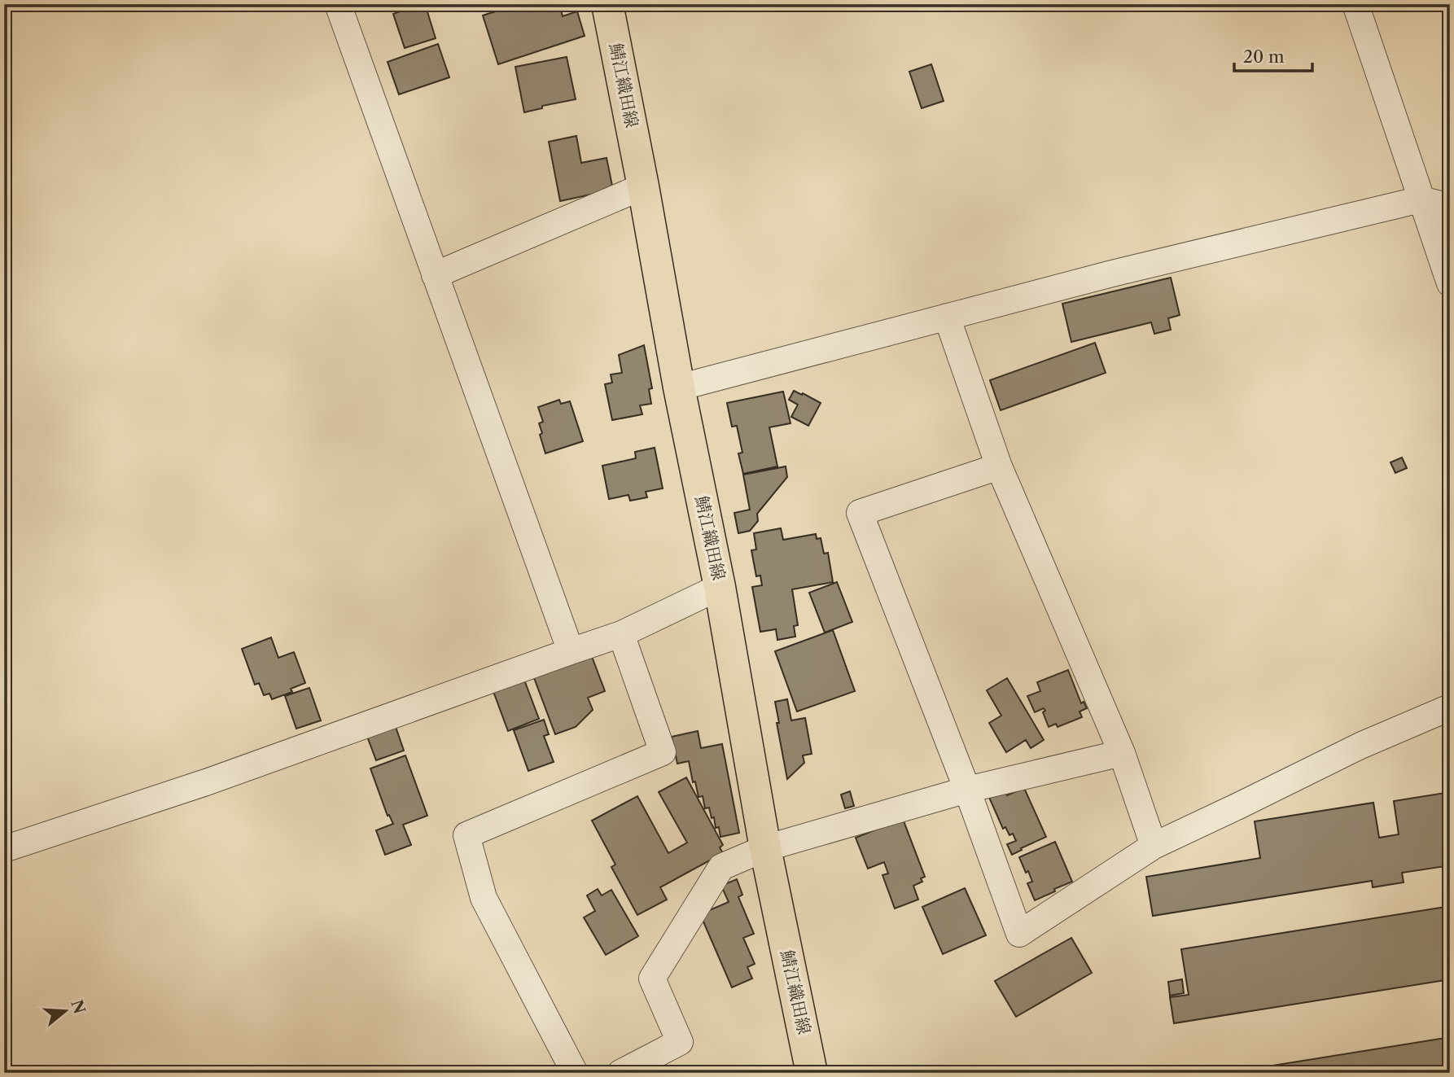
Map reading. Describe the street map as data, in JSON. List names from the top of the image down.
{
  "streets": {
    "main road": ["鯖江織田線"]
  },
  "scale_bar": "20 m",
  "north": "right"
}
